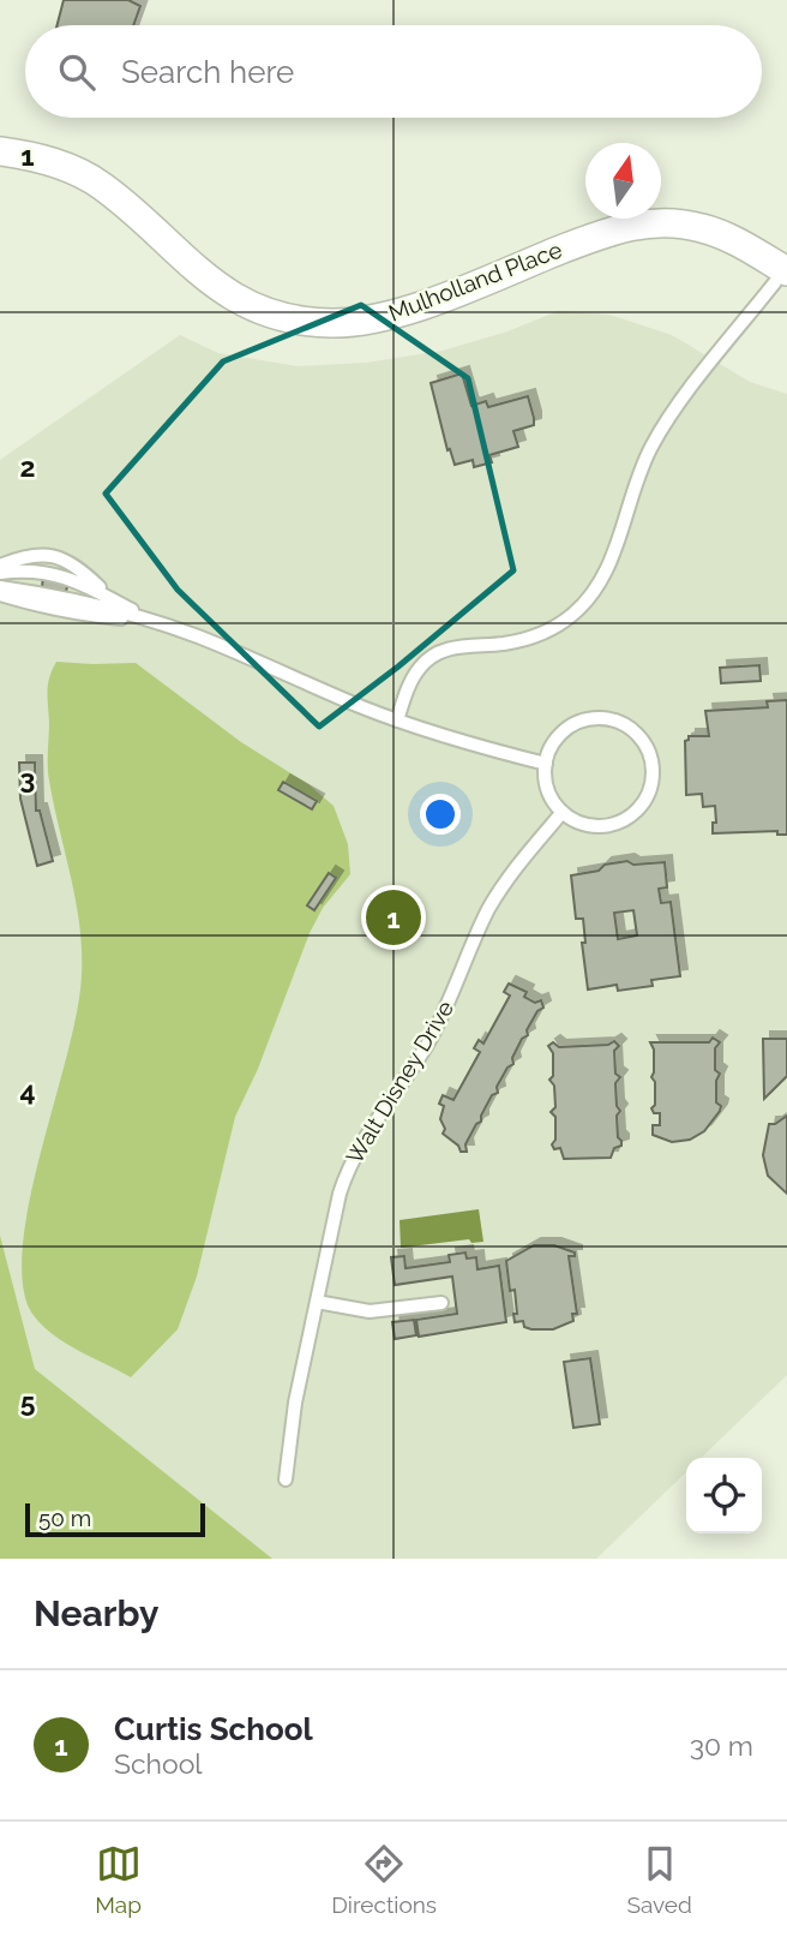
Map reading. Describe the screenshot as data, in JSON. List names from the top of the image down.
{
  "streets": {
    "street": ["Mulholland Place"],
    "lane": ["Walt Disney Drive"]
  },
  "scale_bar": "50 m",
  "north": "top",
  "page": {
    "search": "Search here",
    "pins": "1",
    "scale": "50 m",
    "heading": "Nearby",
    "list": [
      {
        "mark": "1",
        "name": "Curtis School",
        "note": "School",
        "value": "30 m"
      }
    ],
    "nav": ["Map", "Directions", "Saved"]
  },
  "grid": {
    "rows": [
      "1",
      "2",
      "3",
      "4",
      "5"
    ]
  }
}
